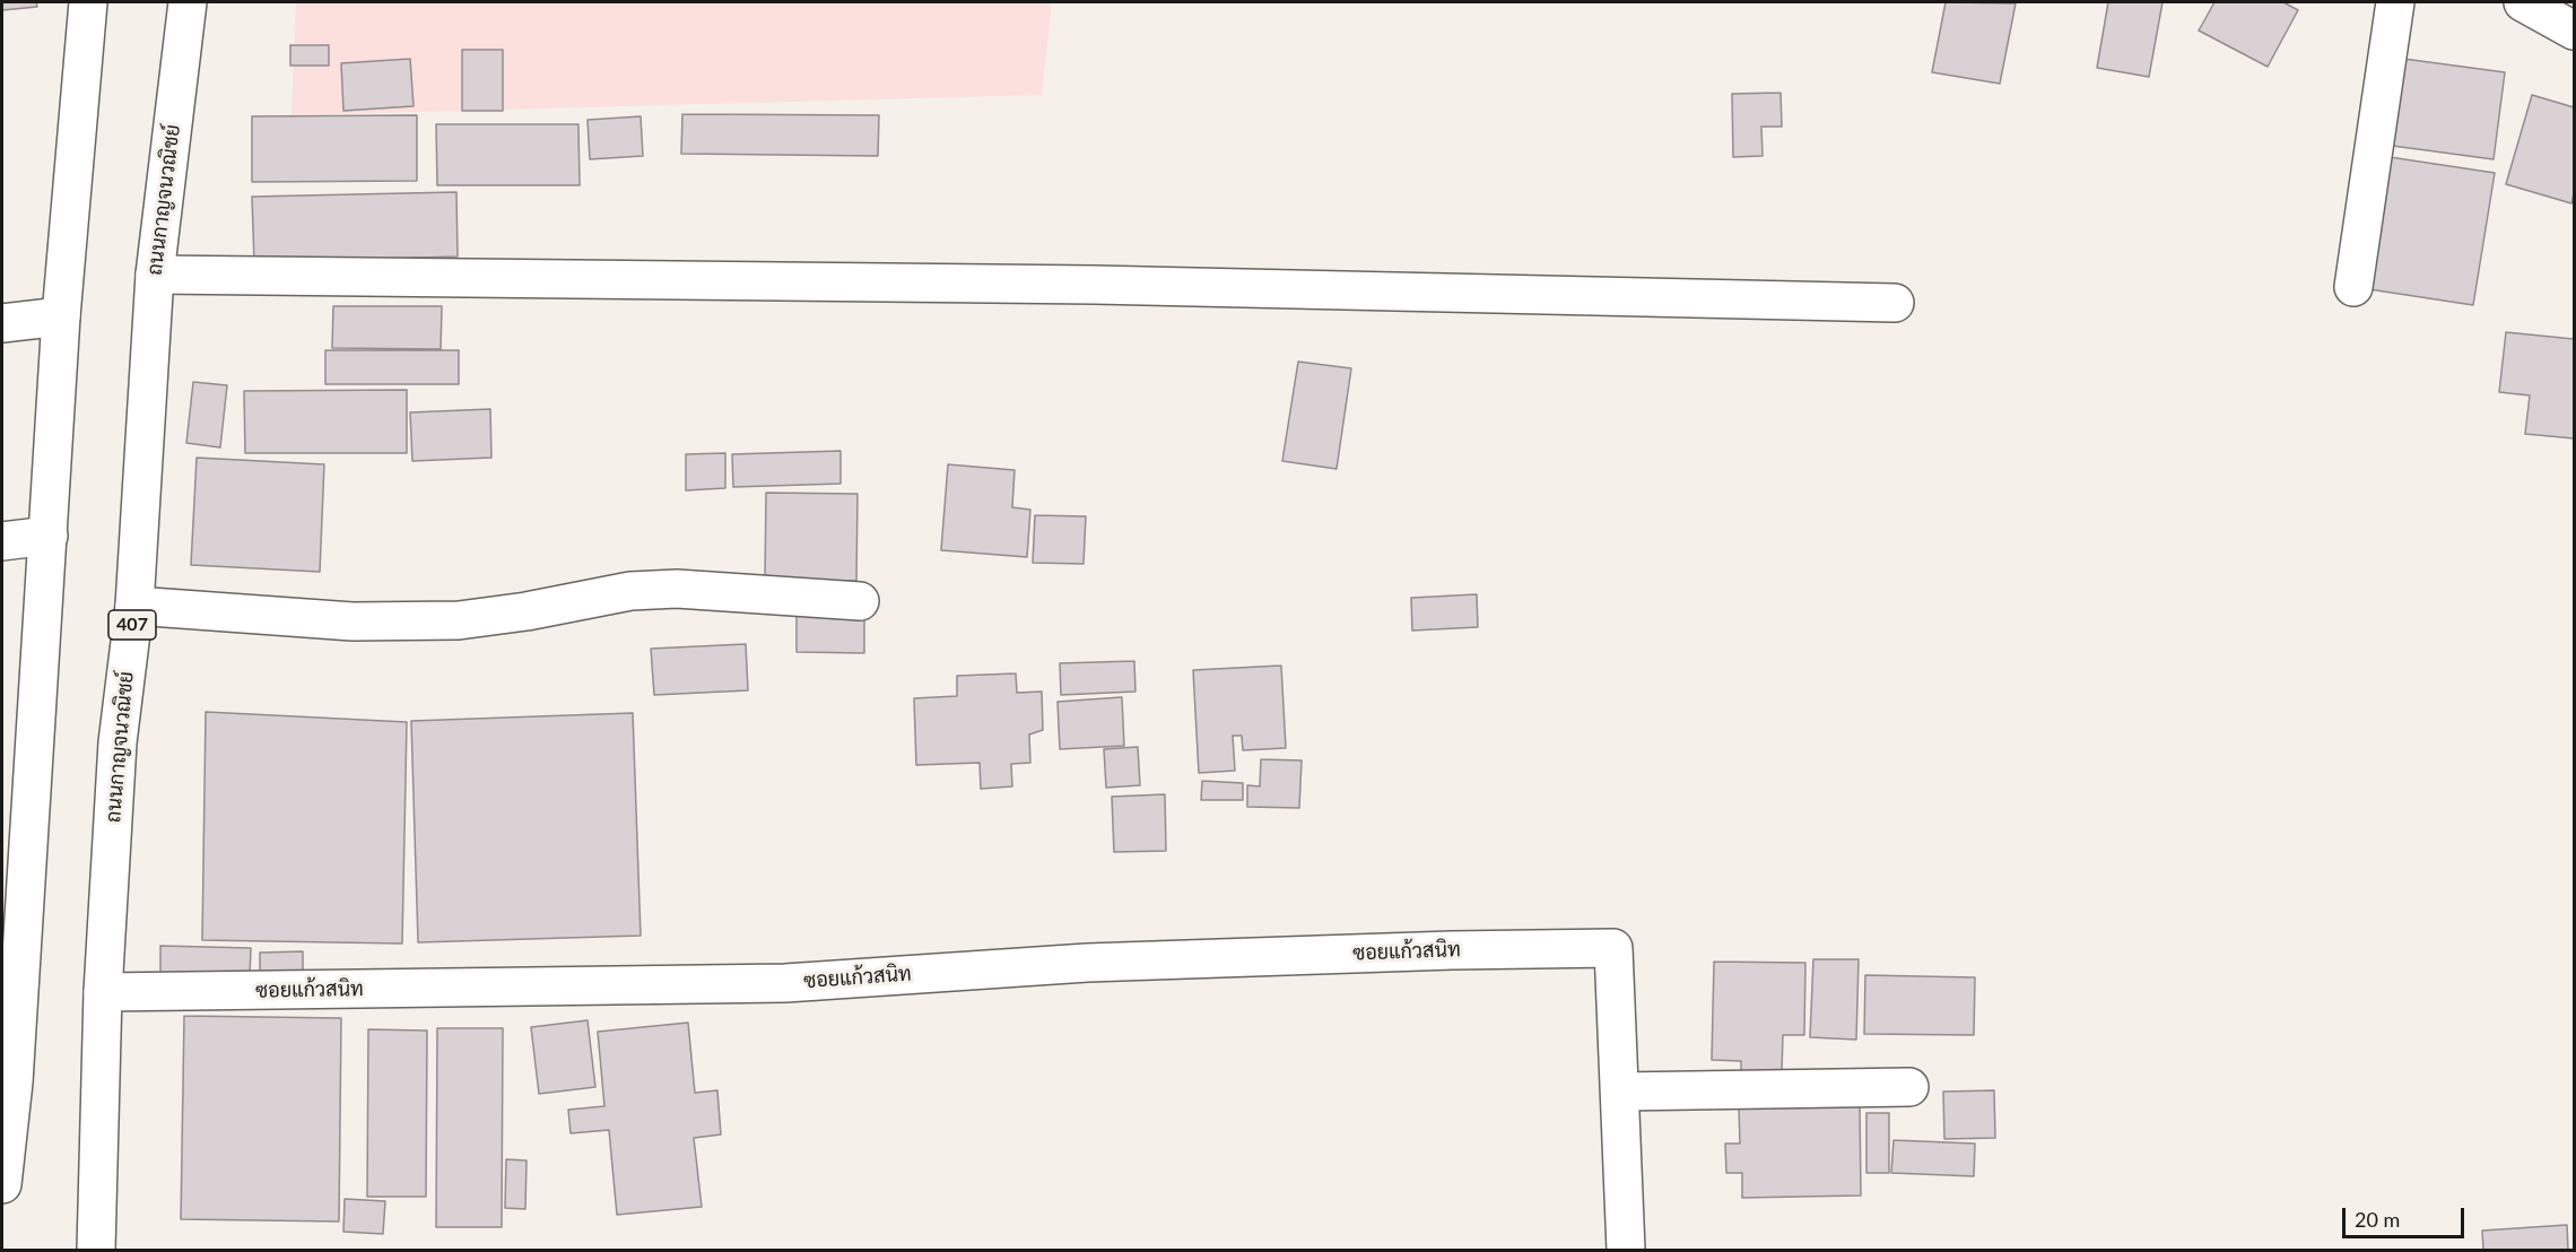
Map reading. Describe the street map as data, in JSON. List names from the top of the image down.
{
  "streets": {
    "street": ["ถนนกาญจนวณิชย์", "407", "ซอยแก้วสนิท"]
  },
  "crossings": [
    ["ถนนกาญจนวณิชย์", "ซอยแก้วสนิท"]
  ],
  "scale_bar": "20 m"
}
